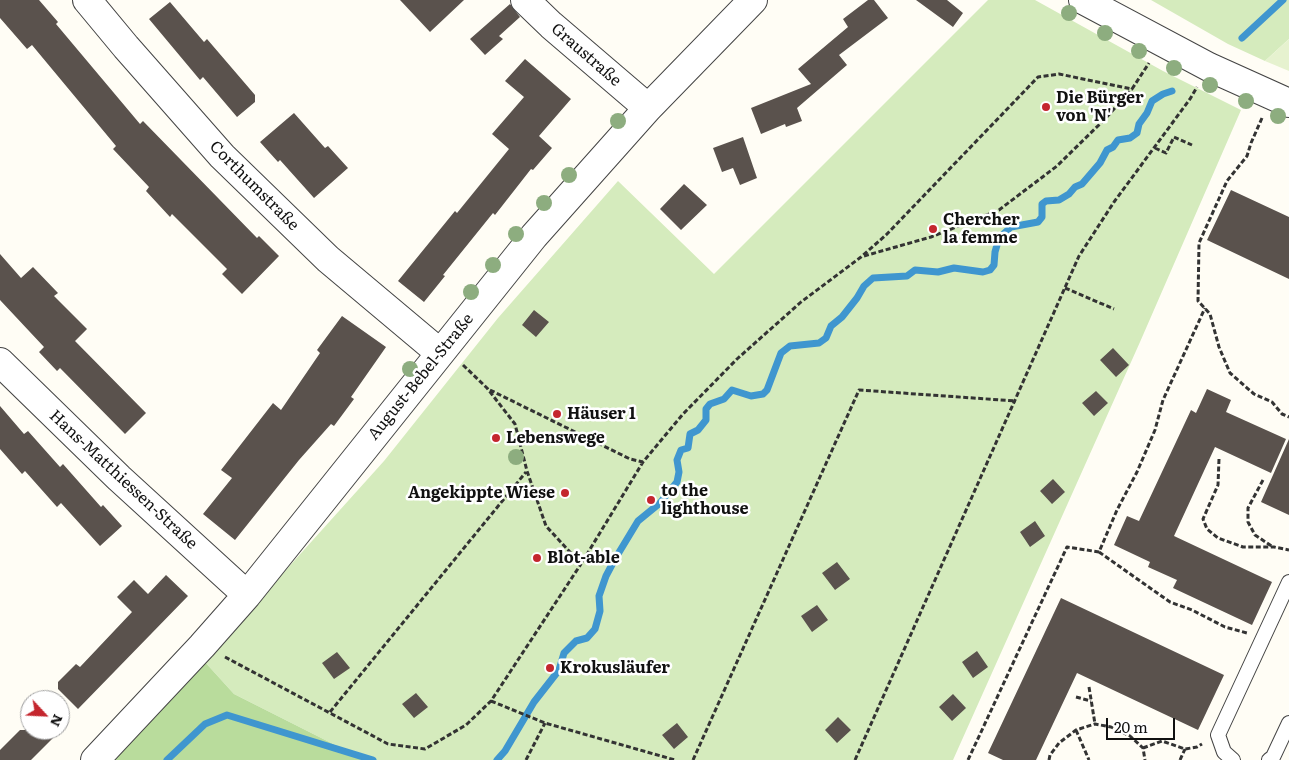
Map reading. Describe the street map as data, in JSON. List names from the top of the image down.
{
  "streets": {
    "street": [
      "Graustraße",
      "Corthumstraße",
      "August-Bebel-Straße",
      "Hans-Matthiessen-Straße"
    ]
  },
  "crossings": [
    ["Graustraße", "August-Bebel-Straße"],
    ["Corthumstraße", "August-Bebel-Straße"],
    ["August-Bebel-Straße", "Hans-Matthiessen-Straße"]
  ],
  "places": [
    "Die Bürger von 'N'",
    "Chercher la femme",
    "Häuser 1",
    "Lebenswege",
    "Angekippte Wiese",
    "to the lighthouse",
    "Blot-able",
    "Krokusläufer"
  ],
  "scale_bar": "20 m",
  "north": "bottom right"
}
